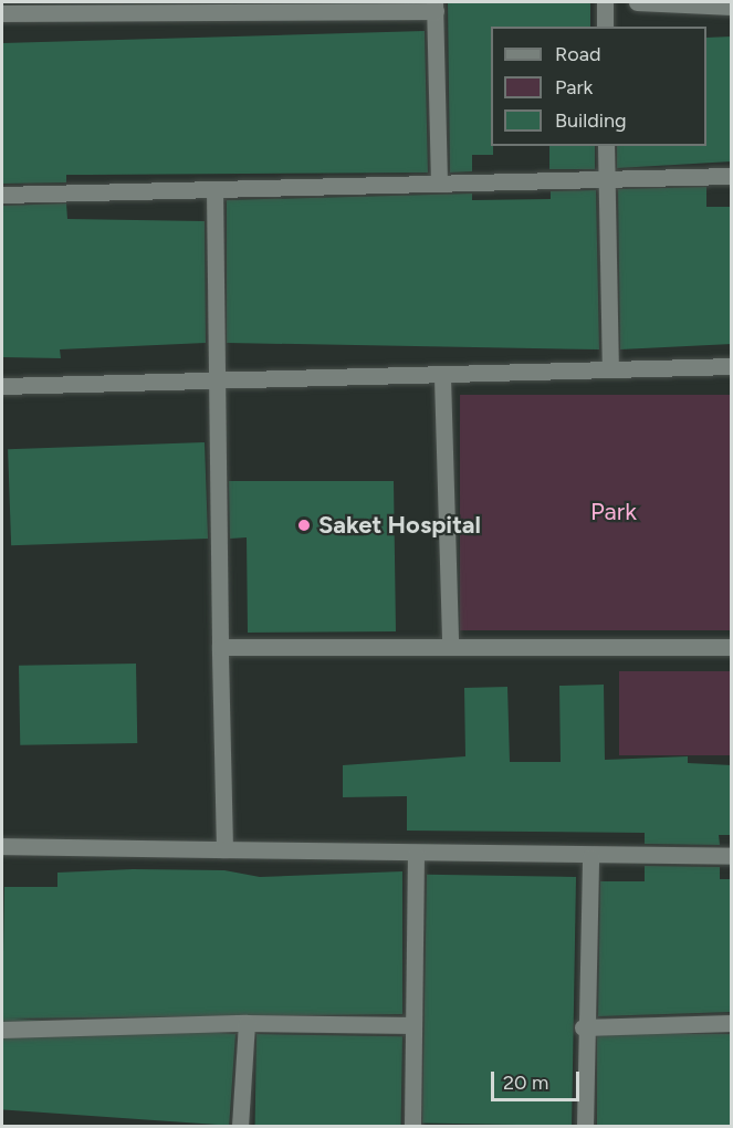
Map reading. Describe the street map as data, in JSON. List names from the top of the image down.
{
  "parks": ["Park"],
  "places": ["Saket Hospital"],
  "legend": ["Road", "Park", "Building"],
  "scale_bar": "20 m"
}
